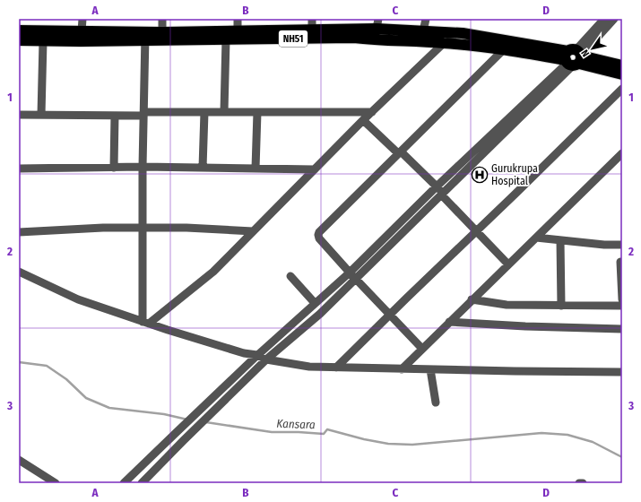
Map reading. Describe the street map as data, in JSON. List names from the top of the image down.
{
  "streets": {
    "highway": ["NH51"]
  },
  "water": ["Kansara"],
  "places": {
    "hospital": ["Gurukrupa Hospital"]
  },
  "north": "bottom left",
  "grid": {
    "columns": [
      "A",
      "B",
      "C",
      "D"
    ],
    "rows": ["1", "2", "3"]
  }
}
